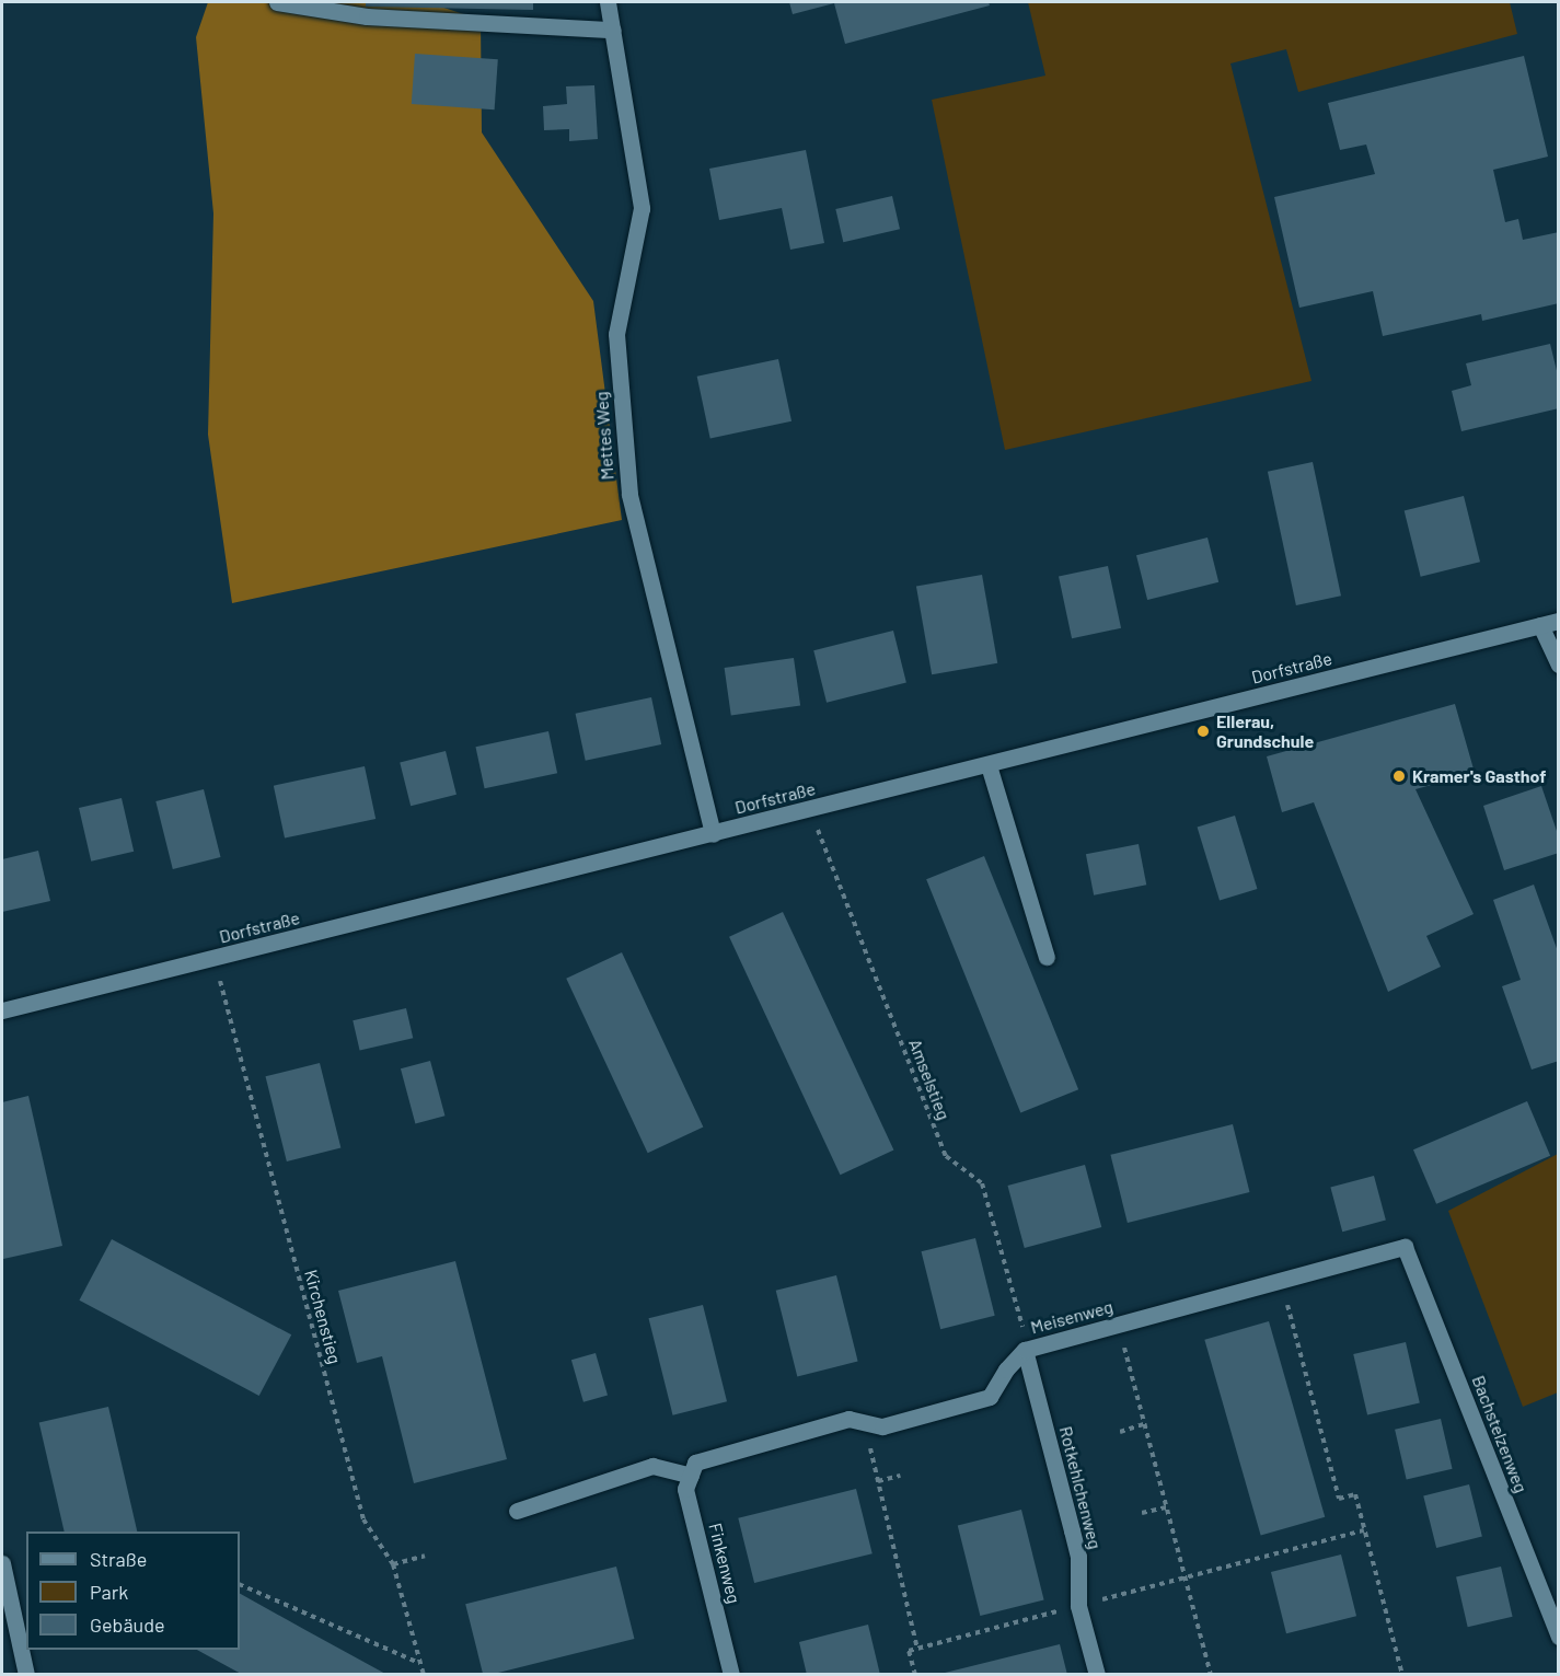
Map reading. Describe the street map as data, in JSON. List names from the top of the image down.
{
  "streets": {
    "street": [
      "Mettes Weg",
      "Dorfstraße",
      "Meisenweg",
      "Bachstelzenweg",
      "Rotkehlchenweg",
      "Finkenweg"
    ],
    "path": ["Amselstieg", "Kirchenstieg"]
  },
  "crossings": [
    ["Mettes Weg", "Dorfstraße"],
    ["Dorfstraße", "Amselstieg"],
    ["Dorfstraße", "Kirchenstieg"],
    ["Amselstieg", "Meisenweg"],
    ["Amselstieg", "Rotkehlchenweg"],
    ["Meisenweg", "Bachstelzenweg"],
    ["Meisenweg", "Rotkehlchenweg"],
    ["Meisenweg", "Finkenweg"]
  ],
  "places": ["Ellerau, Grundschule", "Kramer's Gasthof"],
  "legend": ["Straße", "Park", "Gebäude"]
}
